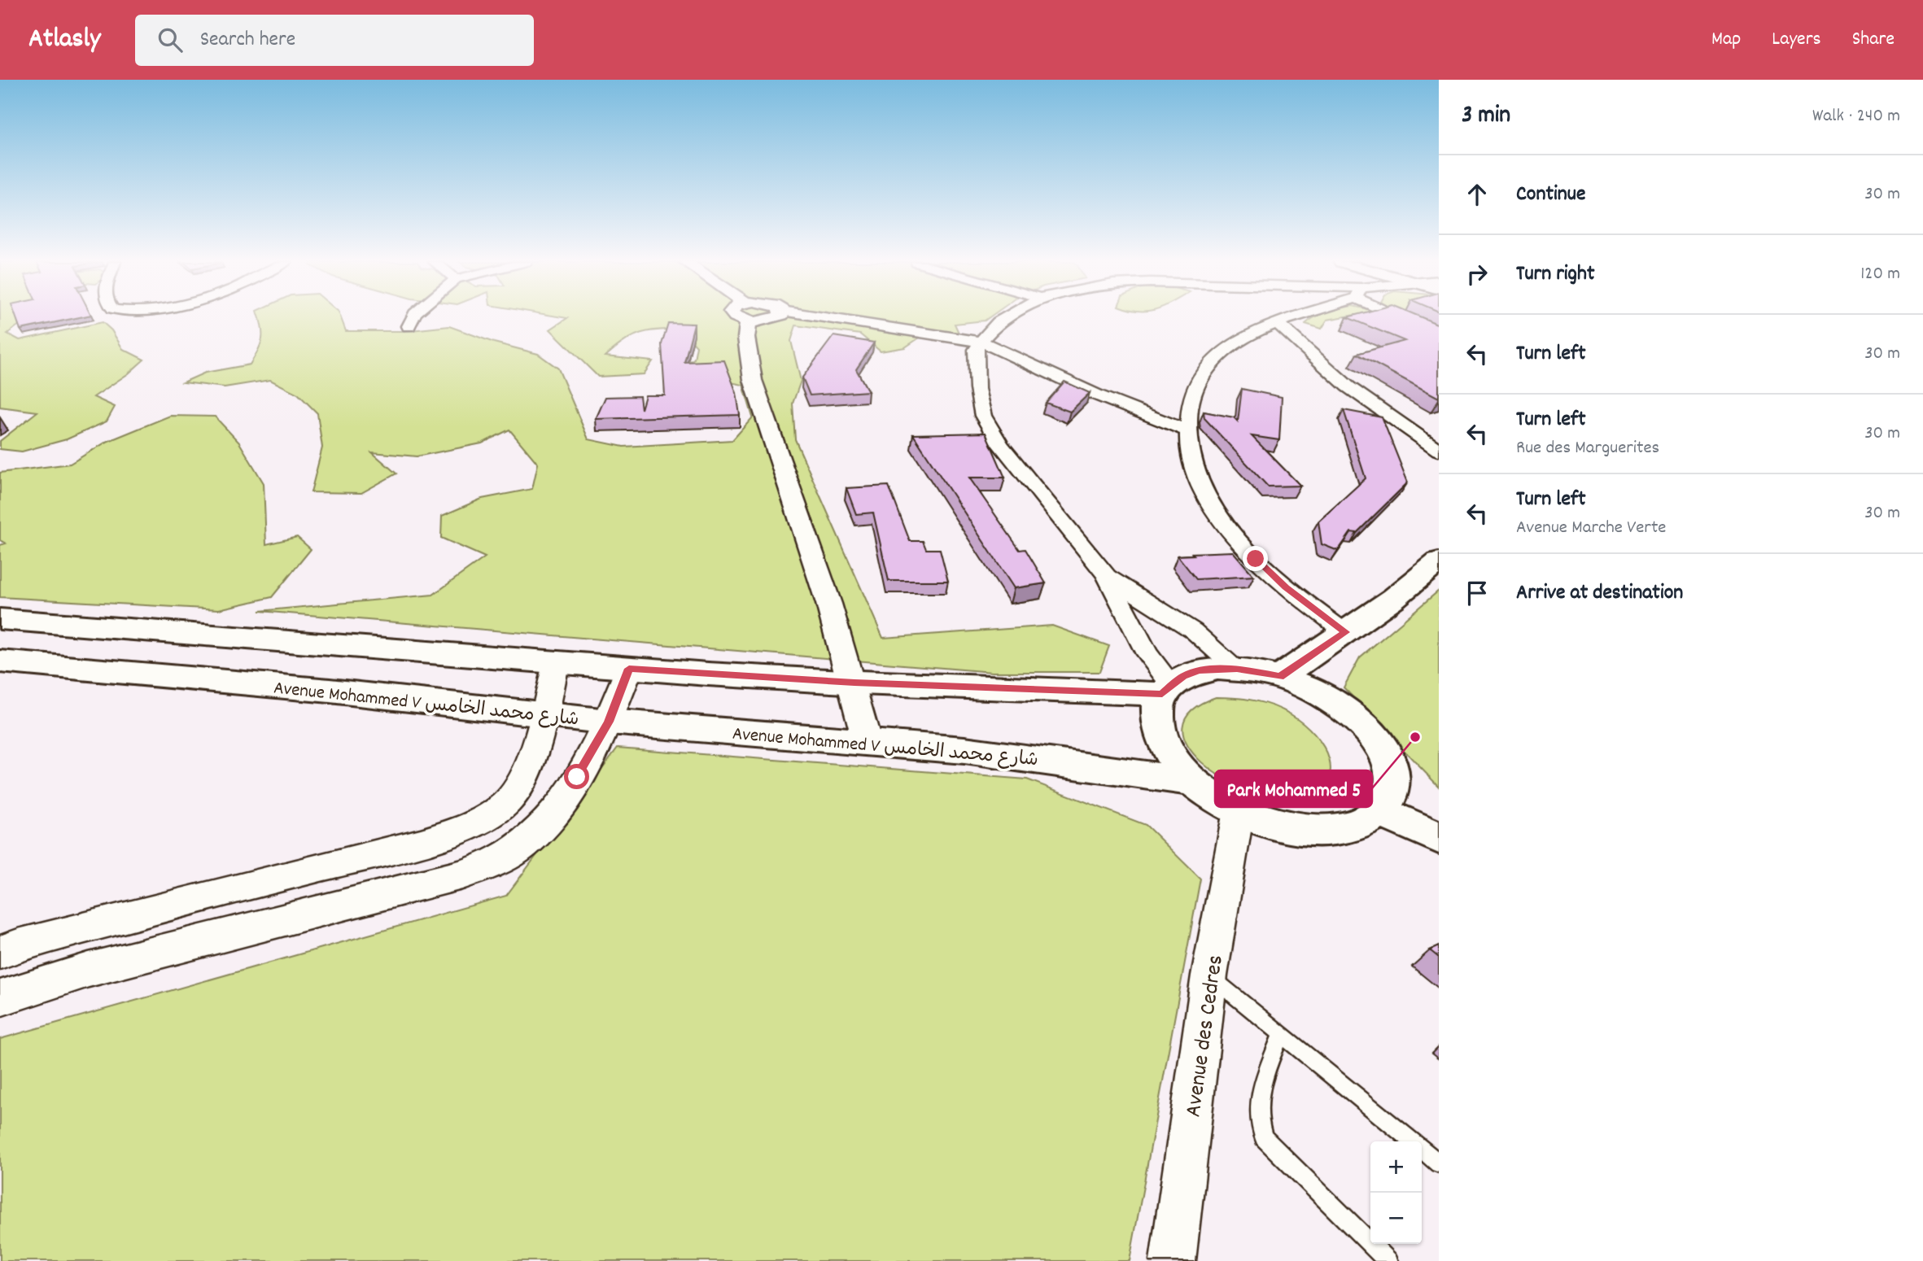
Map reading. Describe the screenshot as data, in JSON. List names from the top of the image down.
{
  "streets": {
    "main road": ["Avenue Mohammed V شارع محمد الخامس"],
    "street": ["Avenue des Cedres"]
  },
  "crossings": [
    ["Avenue Mohammed V شارع محمد الخامس", "Avenue des Cedres"]
  ],
  "places": ["Park Mohammed 5"],
  "page": {
    "header": "Atlasly",
    "search": "Search here",
    "nav": ["Map", "Layers", "Share"],
    "heading": ["3 min", "Walk · 240 m"],
    "list": [
      ["Continue", "30 m"],
      ["Turn right", "120 m"],
      ["Turn left", "30 m"],
      ["Turn left", "Rue des Marguerites", "30 m"],
      ["Turn left", "Avenue Marche Verte", "30 m"],
      "Arrive at destination"
    ],
    "map_buttons": ["+", "−"]
  }
}
